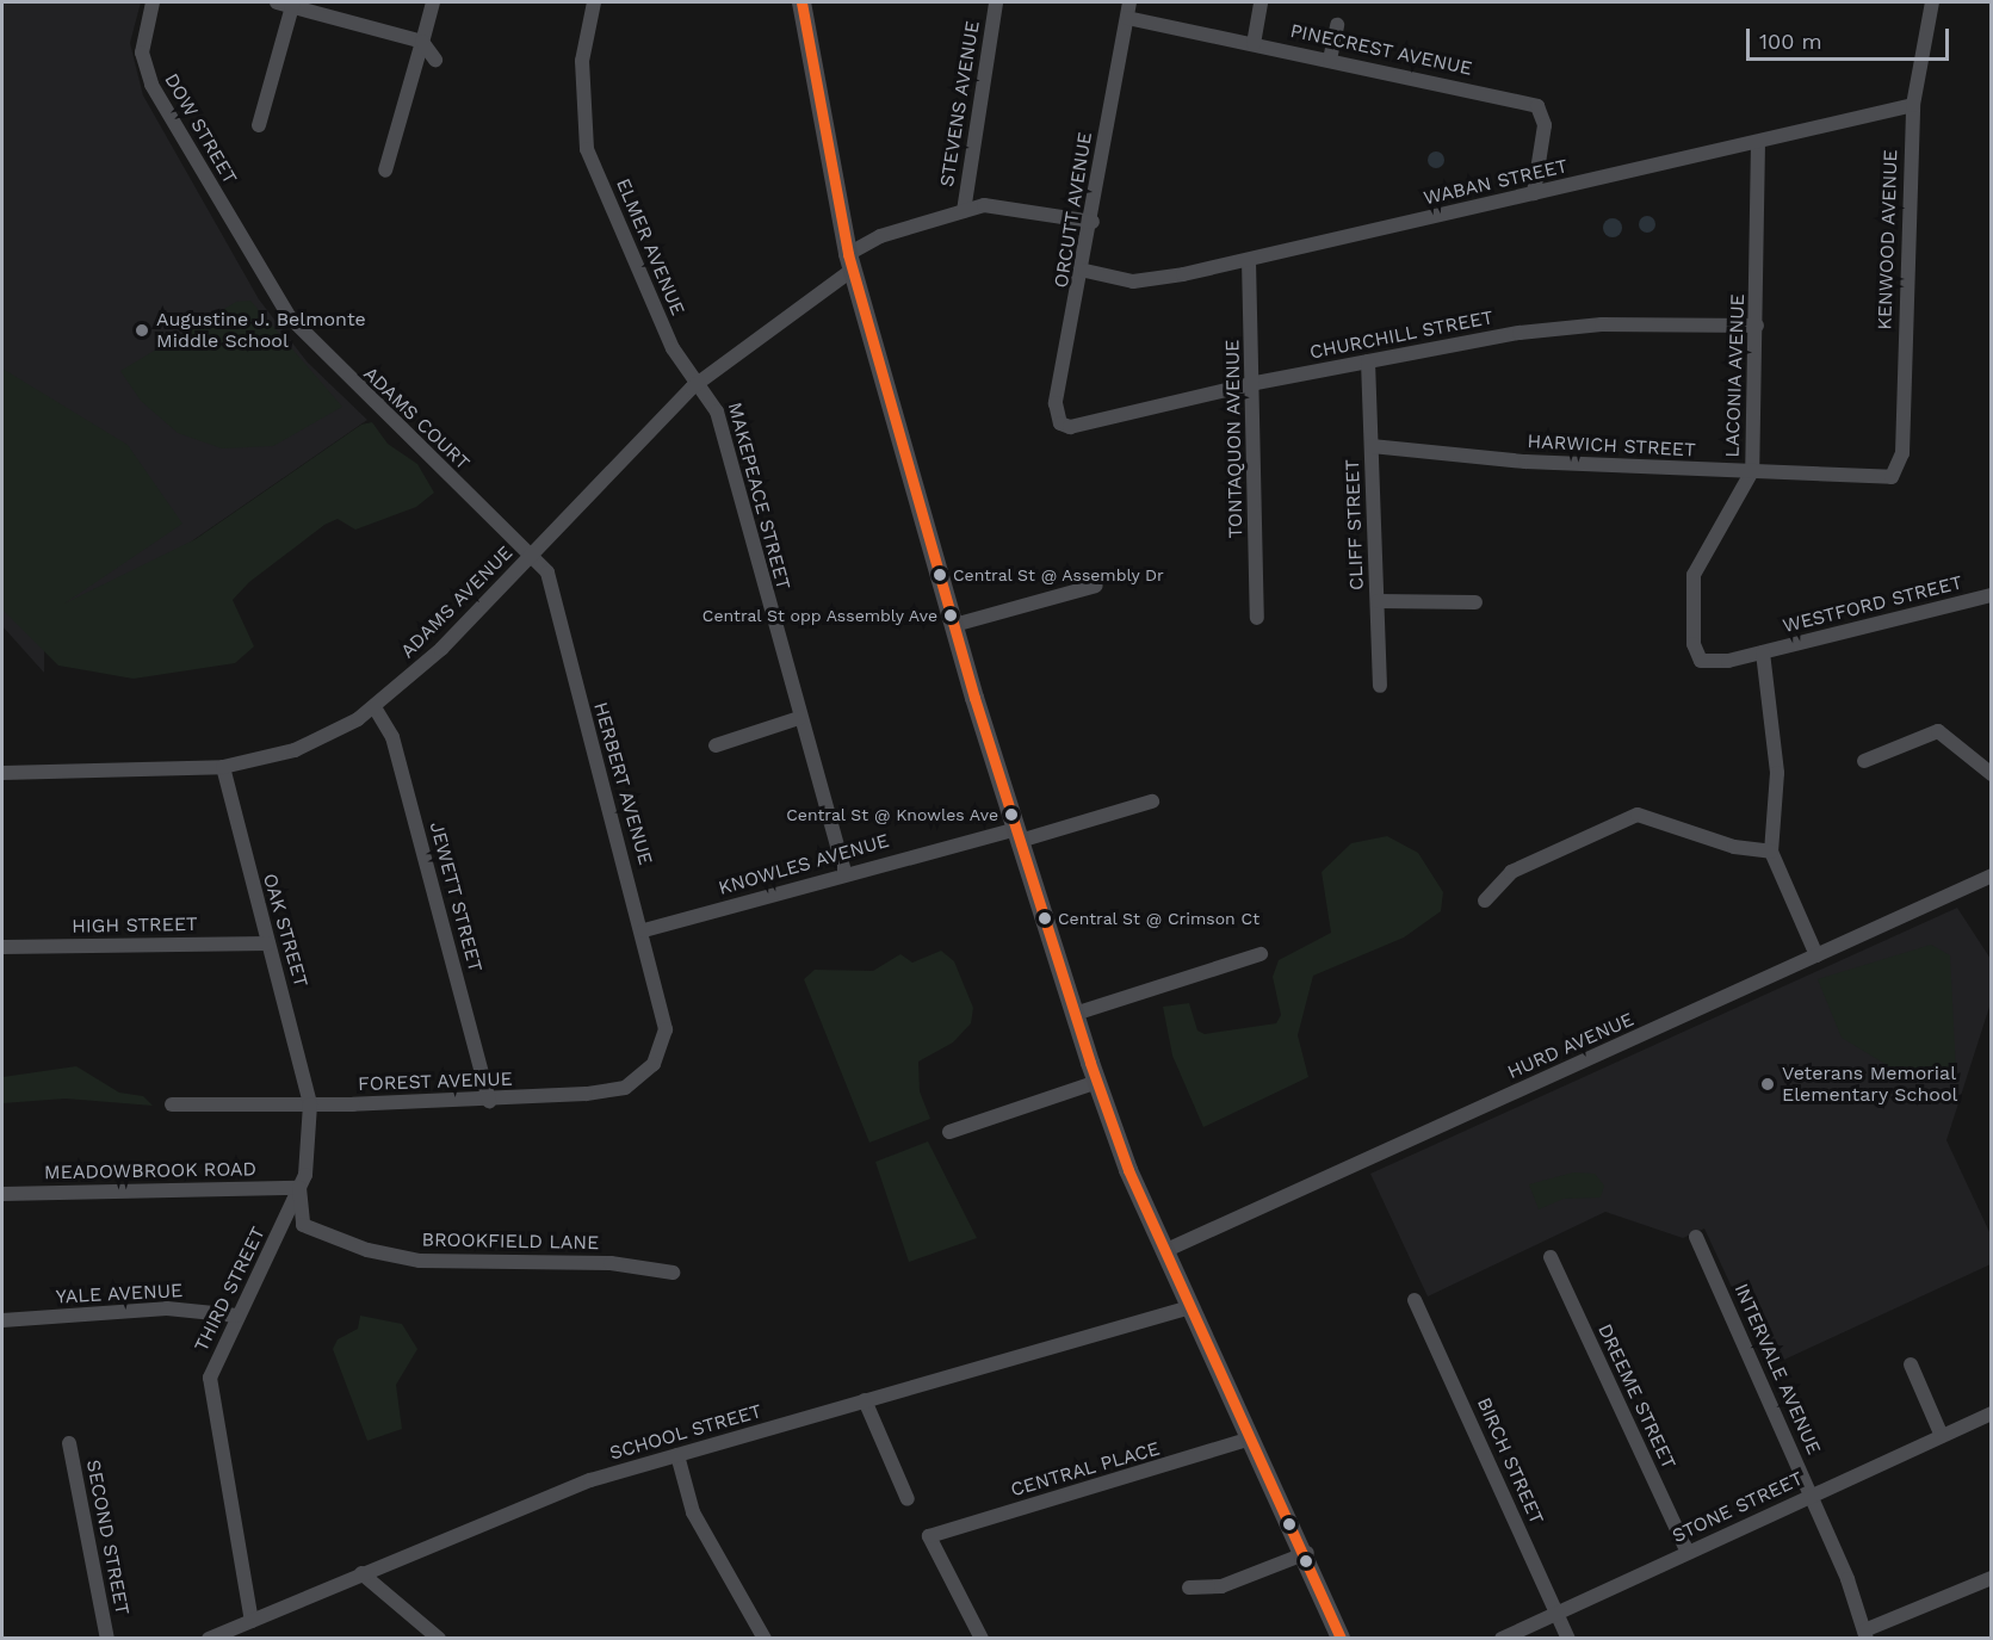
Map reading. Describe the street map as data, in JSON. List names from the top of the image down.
{
  "streets": {
    "street": [
      "PINECREST AVENUE",
      "STEVENS AVENUE",
      "DOW STREET",
      "WABAN STREET",
      "ORCUTT AVENUE",
      "KENWOOD AVENUE",
      "ELMER AVENUE",
      "CHURCHILL STREET",
      "LACONIA AVENUE",
      "ADAMS COURT",
      "TONTAQUON AVENUE",
      "HARWICH STREET",
      "MAKEPEACE STREET",
      "CLIFF STREET",
      "ADAMS AVENUE",
      "WESTFORD STREET",
      "HERBERT AVENUE",
      "KNOWLES AVENUE",
      "JEWETT STREET",
      "HIGH STREET",
      "OAK STREET",
      "HURD AVENUE",
      "FOREST AVENUE",
      "MEADOWBROOK ROAD",
      "BROOKFIELD LANE",
      "THIRD STREET",
      "YALE AVENUE",
      "INTERVALE AVENUE",
      "DREEME STREET",
      "SCHOOL STREET",
      "BIRCH STREET",
      "CENTRAL PLACE",
      "STONE STREET",
      "SECOND STREET"
    ]
  },
  "crossings": [
    ["PINECREST AVENUE", "WABAN STREET"],
    ["PINECREST AVENUE", "ORCUTT AVENUE"],
    ["STEVENS AVENUE", "ADAMS AVENUE"],
    ["DOW STREET", "ADAMS COURT"],
    ["WABAN STREET", "ORCUTT AVENUE"],
    ["WABAN STREET", "KENWOOD AVENUE"],
    ["WABAN STREET", "LACONIA AVENUE"],
    ["WABAN STREET", "TONTAQUON AVENUE"],
    ["ORCUTT AVENUE", "CHURCHILL STREET"],
    ["ORCUTT AVENUE", "ADAMS AVENUE"],
    ["KENWOOD AVENUE", "HARWICH STREET"],
    ["ELMER AVENUE", "MAKEPEACE STREET"],
    ["ELMER AVENUE", "ADAMS AVENUE"],
    ["CHURCHILL STREET", "LACONIA AVENUE"],
    ["CHURCHILL STREET", "TONTAQUON AVENUE"],
    ["CHURCHILL STREET", "CLIFF STREET"],
    ["LACONIA AVENUE", "HARWICH STREET"],
    ["LACONIA AVENUE", "WESTFORD STREET"],
    ["ADAMS COURT", "ADAMS AVENUE"],
    ["ADAMS COURT", "HERBERT AVENUE"],
    ["HARWICH STREET", "CLIFF STREET"],
    ["MAKEPEACE STREET", "ADAMS AVENUE"],
    ["MAKEPEACE STREET", "KNOWLES AVENUE"],
    ["ADAMS AVENUE", "HERBERT AVENUE"],
    ["ADAMS AVENUE", "JEWETT STREET"],
    ["ADAMS AVENUE", "OAK STREET"],
    ["HERBERT AVENUE", "KNOWLES AVENUE"],
    ["HERBERT AVENUE", "FOREST AVENUE"],
    ["JEWETT STREET", "FOREST AVENUE"],
    ["HIGH STREET", "OAK STREET"],
    ["OAK STREET", "FOREST AVENUE"],
    ["OAK STREET", "THIRD STREET"],
    ["FOREST AVENUE", "THIRD STREET"],
    ["MEADOWBROOK ROAD", "BROOKFIELD LANE"],
    ["MEADOWBROOK ROAD", "THIRD STREET"],
    ["BROOKFIELD LANE", "THIRD STREET"],
    ["THIRD STREET", "YALE AVENUE"],
    ["THIRD STREET", "SCHOOL STREET"],
    ["INTERVALE AVENUE", "STONE STREET"],
    ["DREEME STREET", "STONE STREET"],
    ["BIRCH STREET", "STONE STREET"]
  ],
  "places": [
    "Augustine J. Belmonte Middle School",
    "Central St @ Assembly Dr",
    "Central St opp Assembly Ave",
    "Central St @ Knowles Ave",
    "Central St @ Crimson Ct",
    "Veterans Memorial Elementary School"
  ],
  "scale_bar": "100 m"
}
